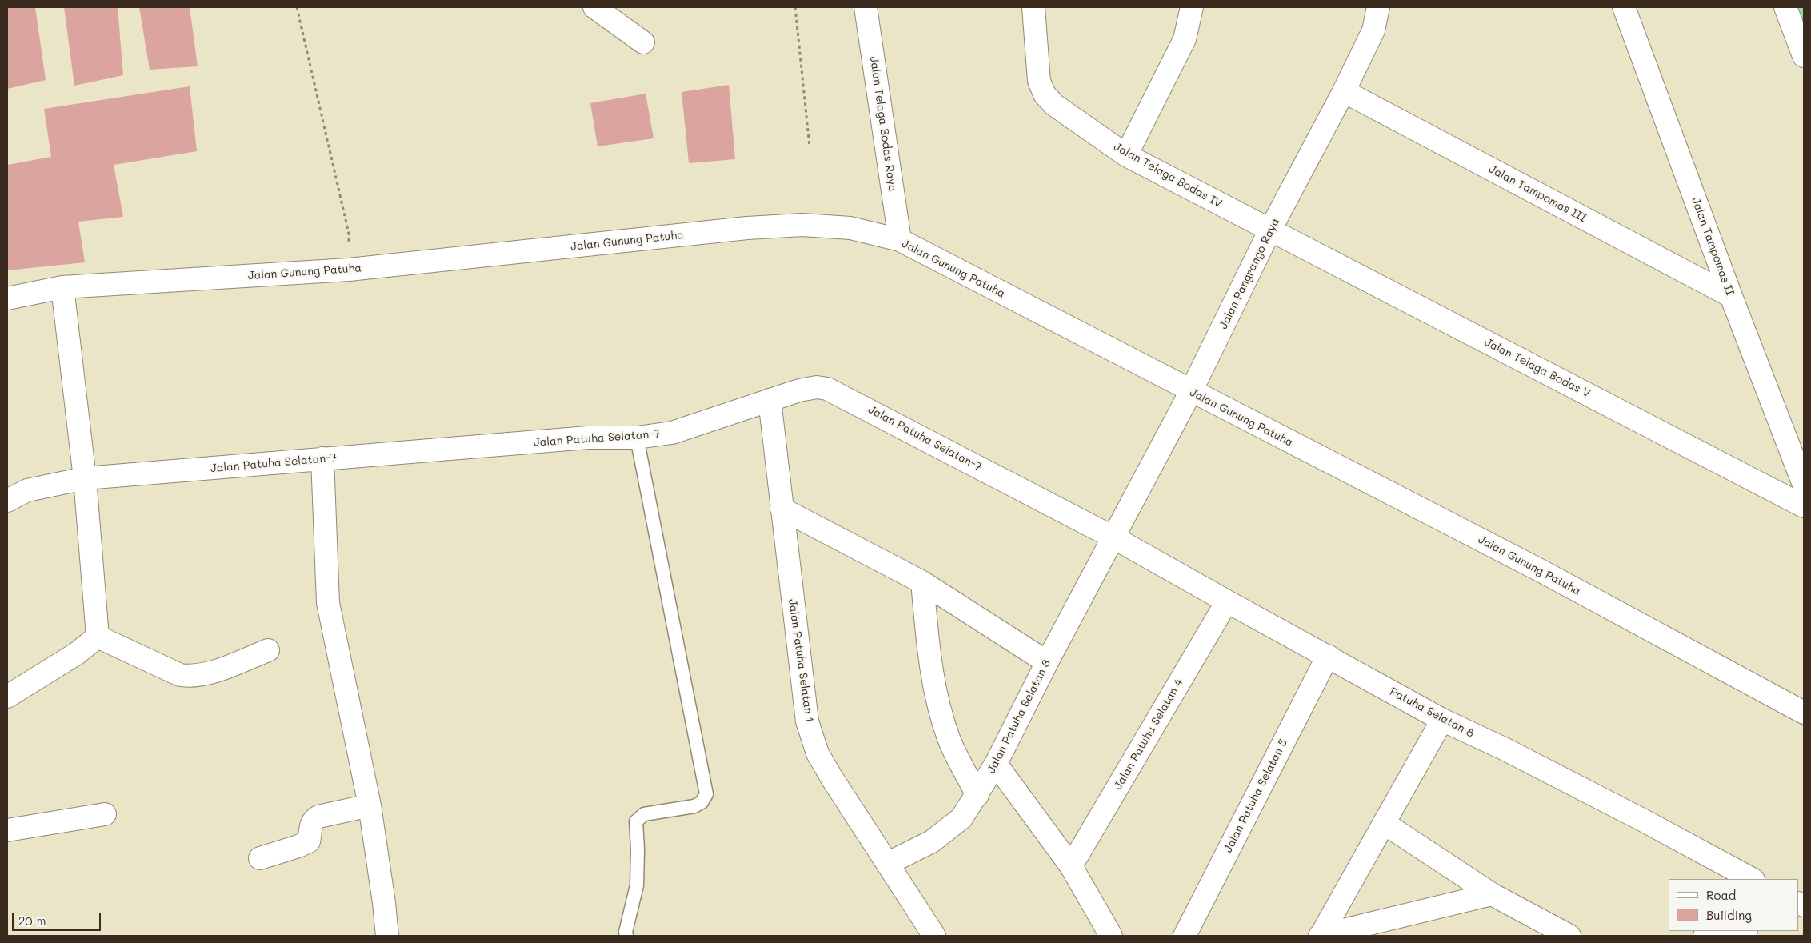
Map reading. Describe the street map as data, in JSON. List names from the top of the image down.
{
  "streets": {
    "street": [
      "Jalan Telaga Bodas Raya",
      "Jalan Telaga Bodas IV",
      "Jalan Tampomas III",
      "Jalan Gunung Patuha",
      "Jalan Tampomas II",
      "Jalan Pangrango Raya",
      "Jalan Telaga Bodas V",
      "Jalan Patuha Selatan-7",
      "Jalan Patuha Selatan 1",
      "Patuha Selatan 8",
      "Jalan Patuha Selatan 3",
      "Jalan Patuha Selatan 4",
      "Jalan Patuha Selatan 5"
    ]
  },
  "crossings": [
    ["Jalan Telaga Bodas Raya", "Jalan Gunung Patuha"],
    ["Jalan Telaga Bodas IV", "Jalan Pangrango Raya"],
    ["Jalan Telaga Bodas IV", "Jalan Telaga Bodas V"],
    ["Jalan Tampomas III", "Jalan Tampomas II"],
    ["Jalan Tampomas III", "Jalan Pangrango Raya"],
    ["Jalan Gunung Patuha", "Jalan Pangrango Raya"],
    ["Jalan Pangrango Raya", "Jalan Telaga Bodas V"],
    ["Jalan Pangrango Raya", "Jalan Patuha Selatan-7"],
    ["Jalan Pangrango Raya", "Patuha Selatan 8"],
    ["Jalan Pangrango Raya", "Jalan Patuha Selatan 3"],
    ["Jalan Patuha Selatan-7", "Jalan Patuha Selatan 1"],
    ["Jalan Patuha Selatan-7", "Patuha Selatan 8"],
    ["Jalan Patuha Selatan-7", "Jalan Patuha Selatan 3"],
    ["Jalan Patuha Selatan 1", "Jalan Patuha Selatan 3"],
    ["Patuha Selatan 8", "Jalan Patuha Selatan 3"],
    ["Patuha Selatan 8", "Jalan Patuha Selatan 4"],
    ["Patuha Selatan 8", "Jalan Patuha Selatan 5"]
  ],
  "legend": ["Road", "Building"],
  "scale_bar": "20 m"
}
